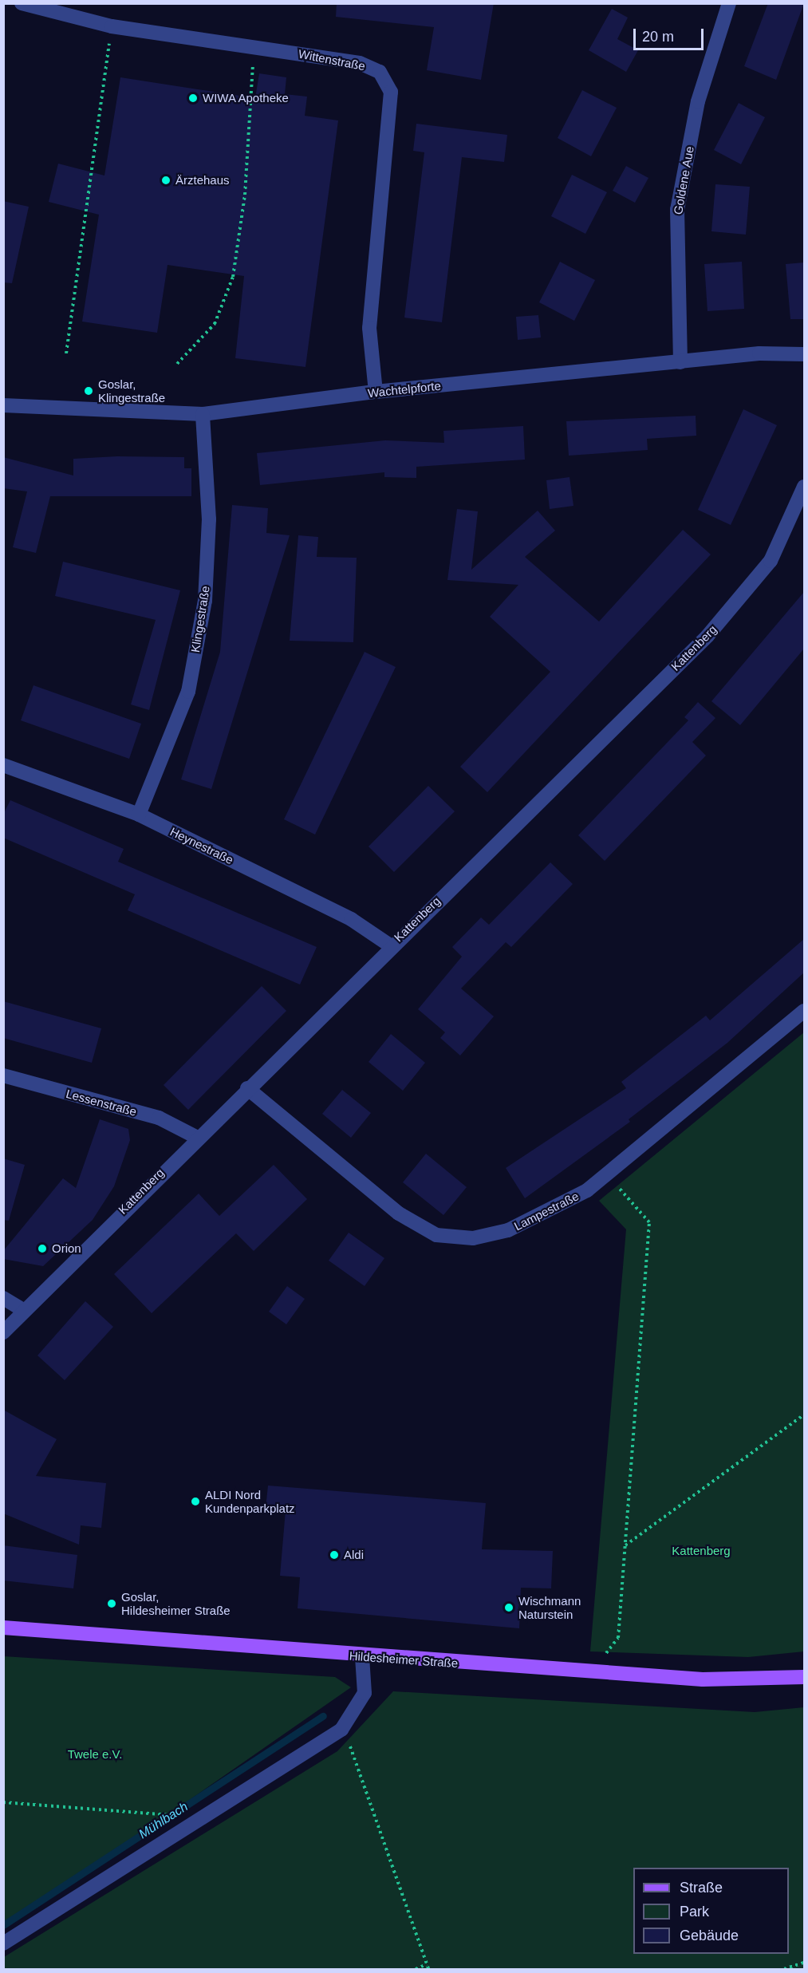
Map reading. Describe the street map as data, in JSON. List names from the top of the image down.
{
  "streets": {
    "main road": ["Hildesheimer Straße"],
    "street": [
      "Wittenstraße",
      "Goldene Aue",
      "Wachtelpforte",
      "Klingestraße",
      "Kattenberg",
      "Heynestraße",
      "Lessenstraße",
      "Lampestraße"
    ]
  },
  "crossings": [
    ["Wittenstraße", "Wachtelpforte"],
    ["Goldene Aue", "Wachtelpforte"],
    ["Wachtelpforte", "Klingestraße"],
    ["Klingestraße", "Heynestraße"],
    ["Kattenberg", "Heynestraße"],
    ["Kattenberg", "Lessenstraße"],
    ["Kattenberg", "Lampestraße"]
  ],
  "water": ["Mühlbach"],
  "parks": ["Kattenberg", "Twele e.V."],
  "places": [
    "WIWA Apotheke",
    "Ärztehaus",
    "Goslar, Klingestraße",
    "Orion",
    "ALDI Nord Kundenparkplatz",
    "Aldi",
    "Goslar, Hildesheimer Straße",
    "Wischmann Naturstein"
  ],
  "legend": ["Straße", "Park", "Gebäude"],
  "scale_bar": "20 m"
}
